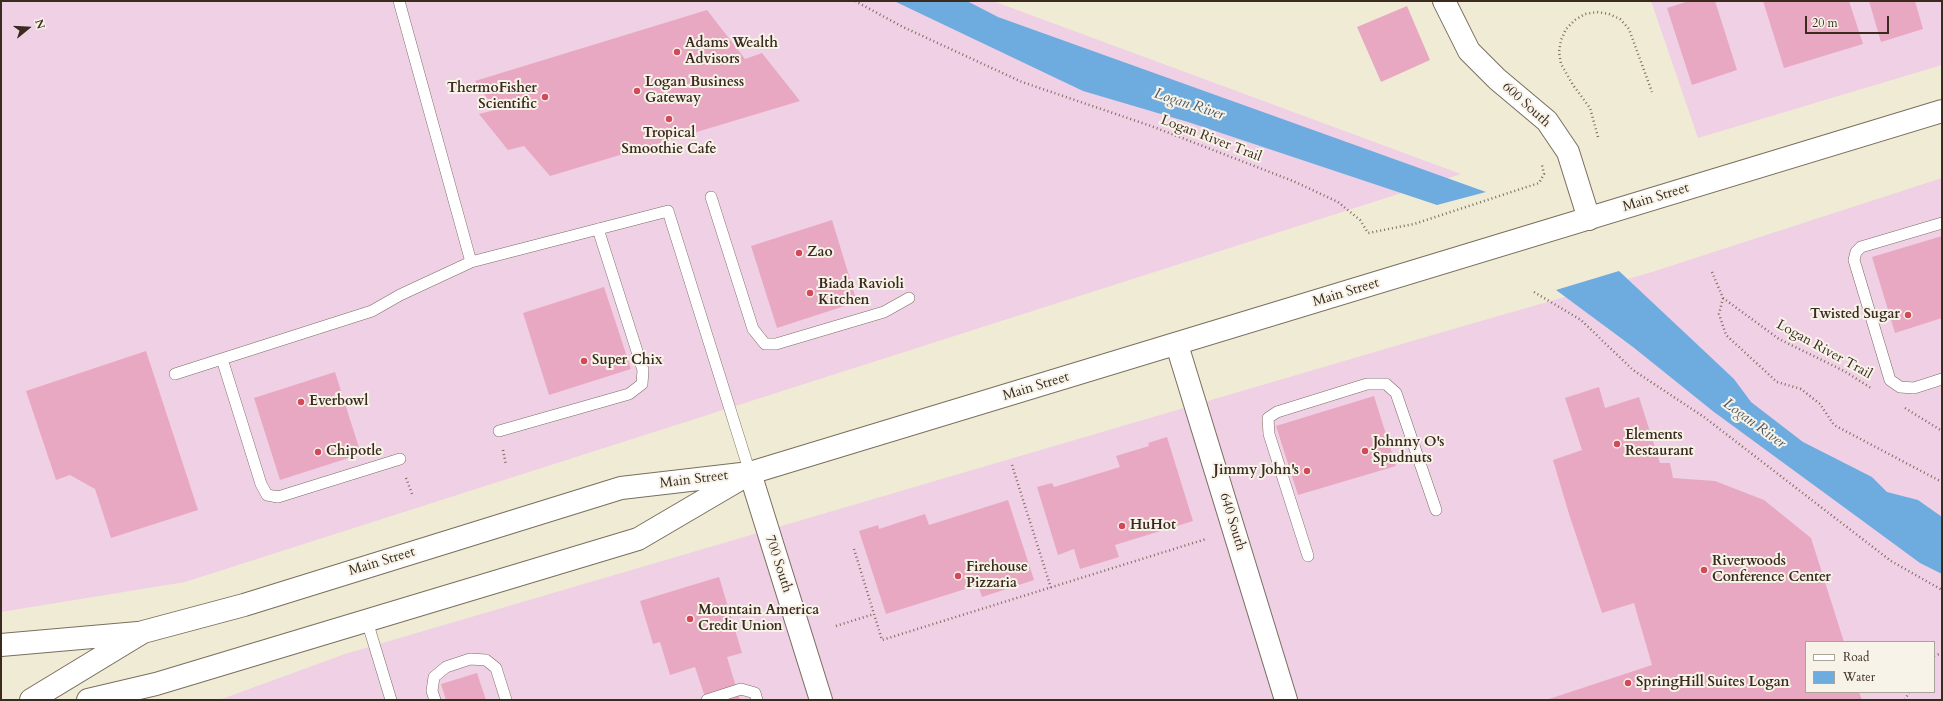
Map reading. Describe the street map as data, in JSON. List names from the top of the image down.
{
  "streets": {
    "main road": [
      "600 South",
      "Main Street",
      "640 South",
      "700 South"
    ],
    "path": ["Logan River Trail"]
  },
  "crossings": [
    ["600 South", "Main Street"],
    ["Main Street", "640 South"],
    ["Main Street", "700 South"]
  ],
  "water": ["Logan River"],
  "places": [
    "Adams Wealth Advisors",
    "Logan Business Gateway",
    "ThermoFisher Scientific",
    "Tropical Smoothie Cafe",
    "Zao",
    "Biada Ravioli Kitchen",
    "Twisted Sugar",
    "Super Chix",
    "Everbowl",
    "Elements Restaurant",
    "Johnny O's Spudnuts",
    "Chipotle",
    "Jimmy John's",
    "HuHot",
    "Riverwoods Conference Center",
    "Firehouse Pizzaria",
    "Mountain America Credit Union",
    "SpringHill Suites Logan"
  ],
  "legend": ["Road", "Water"],
  "scale_bar": "20 m",
  "north": "right"
}
